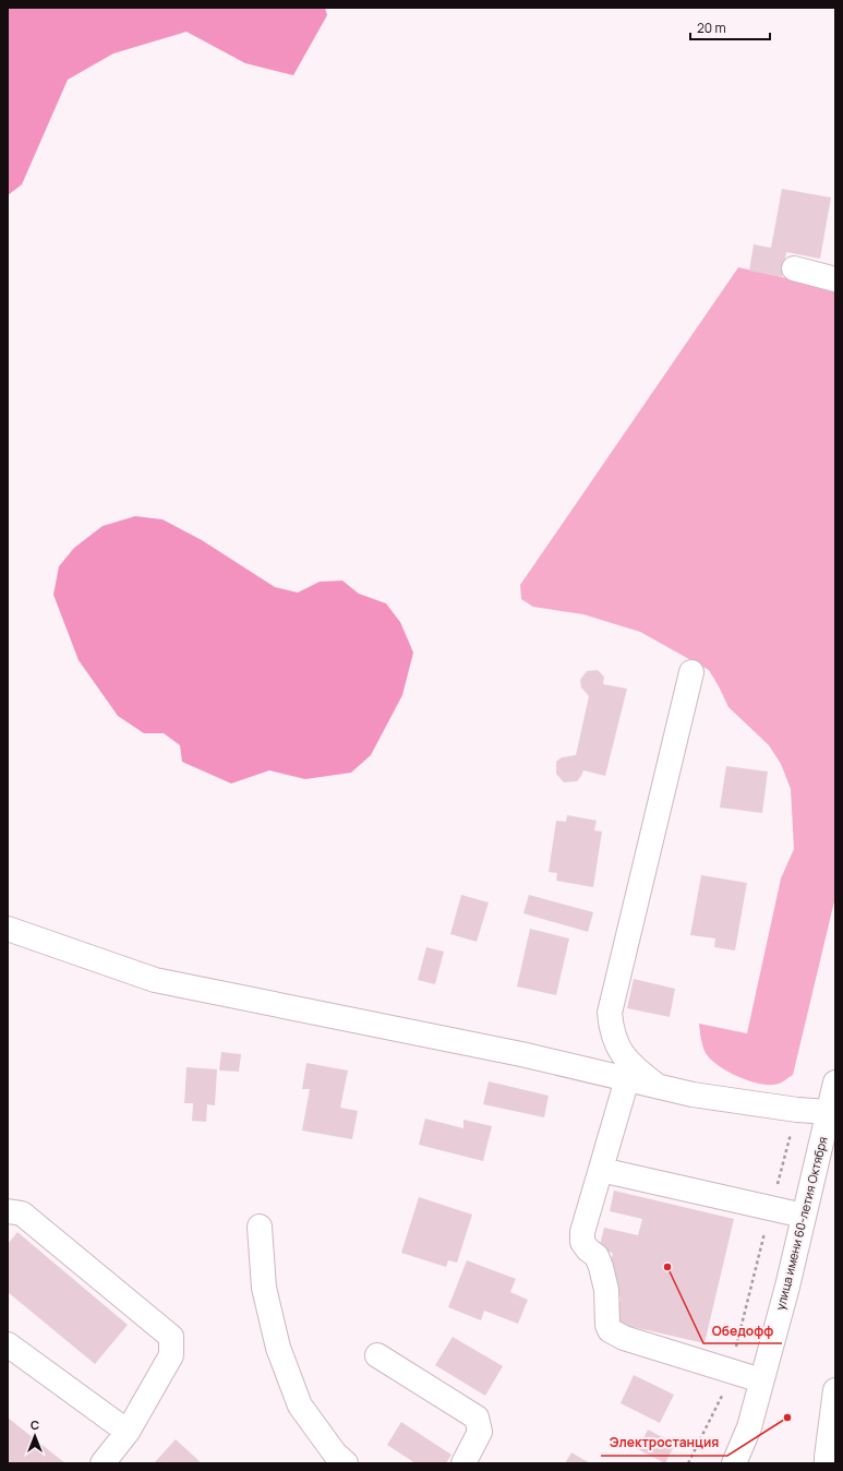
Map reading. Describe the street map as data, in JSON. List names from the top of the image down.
{
  "streets": {
    "street": ["улица имени 60-летия Октября"]
  },
  "places": ["Обедофф", "Электростанция"],
  "scale_bar": "20 m",
  "north": "top"
}
